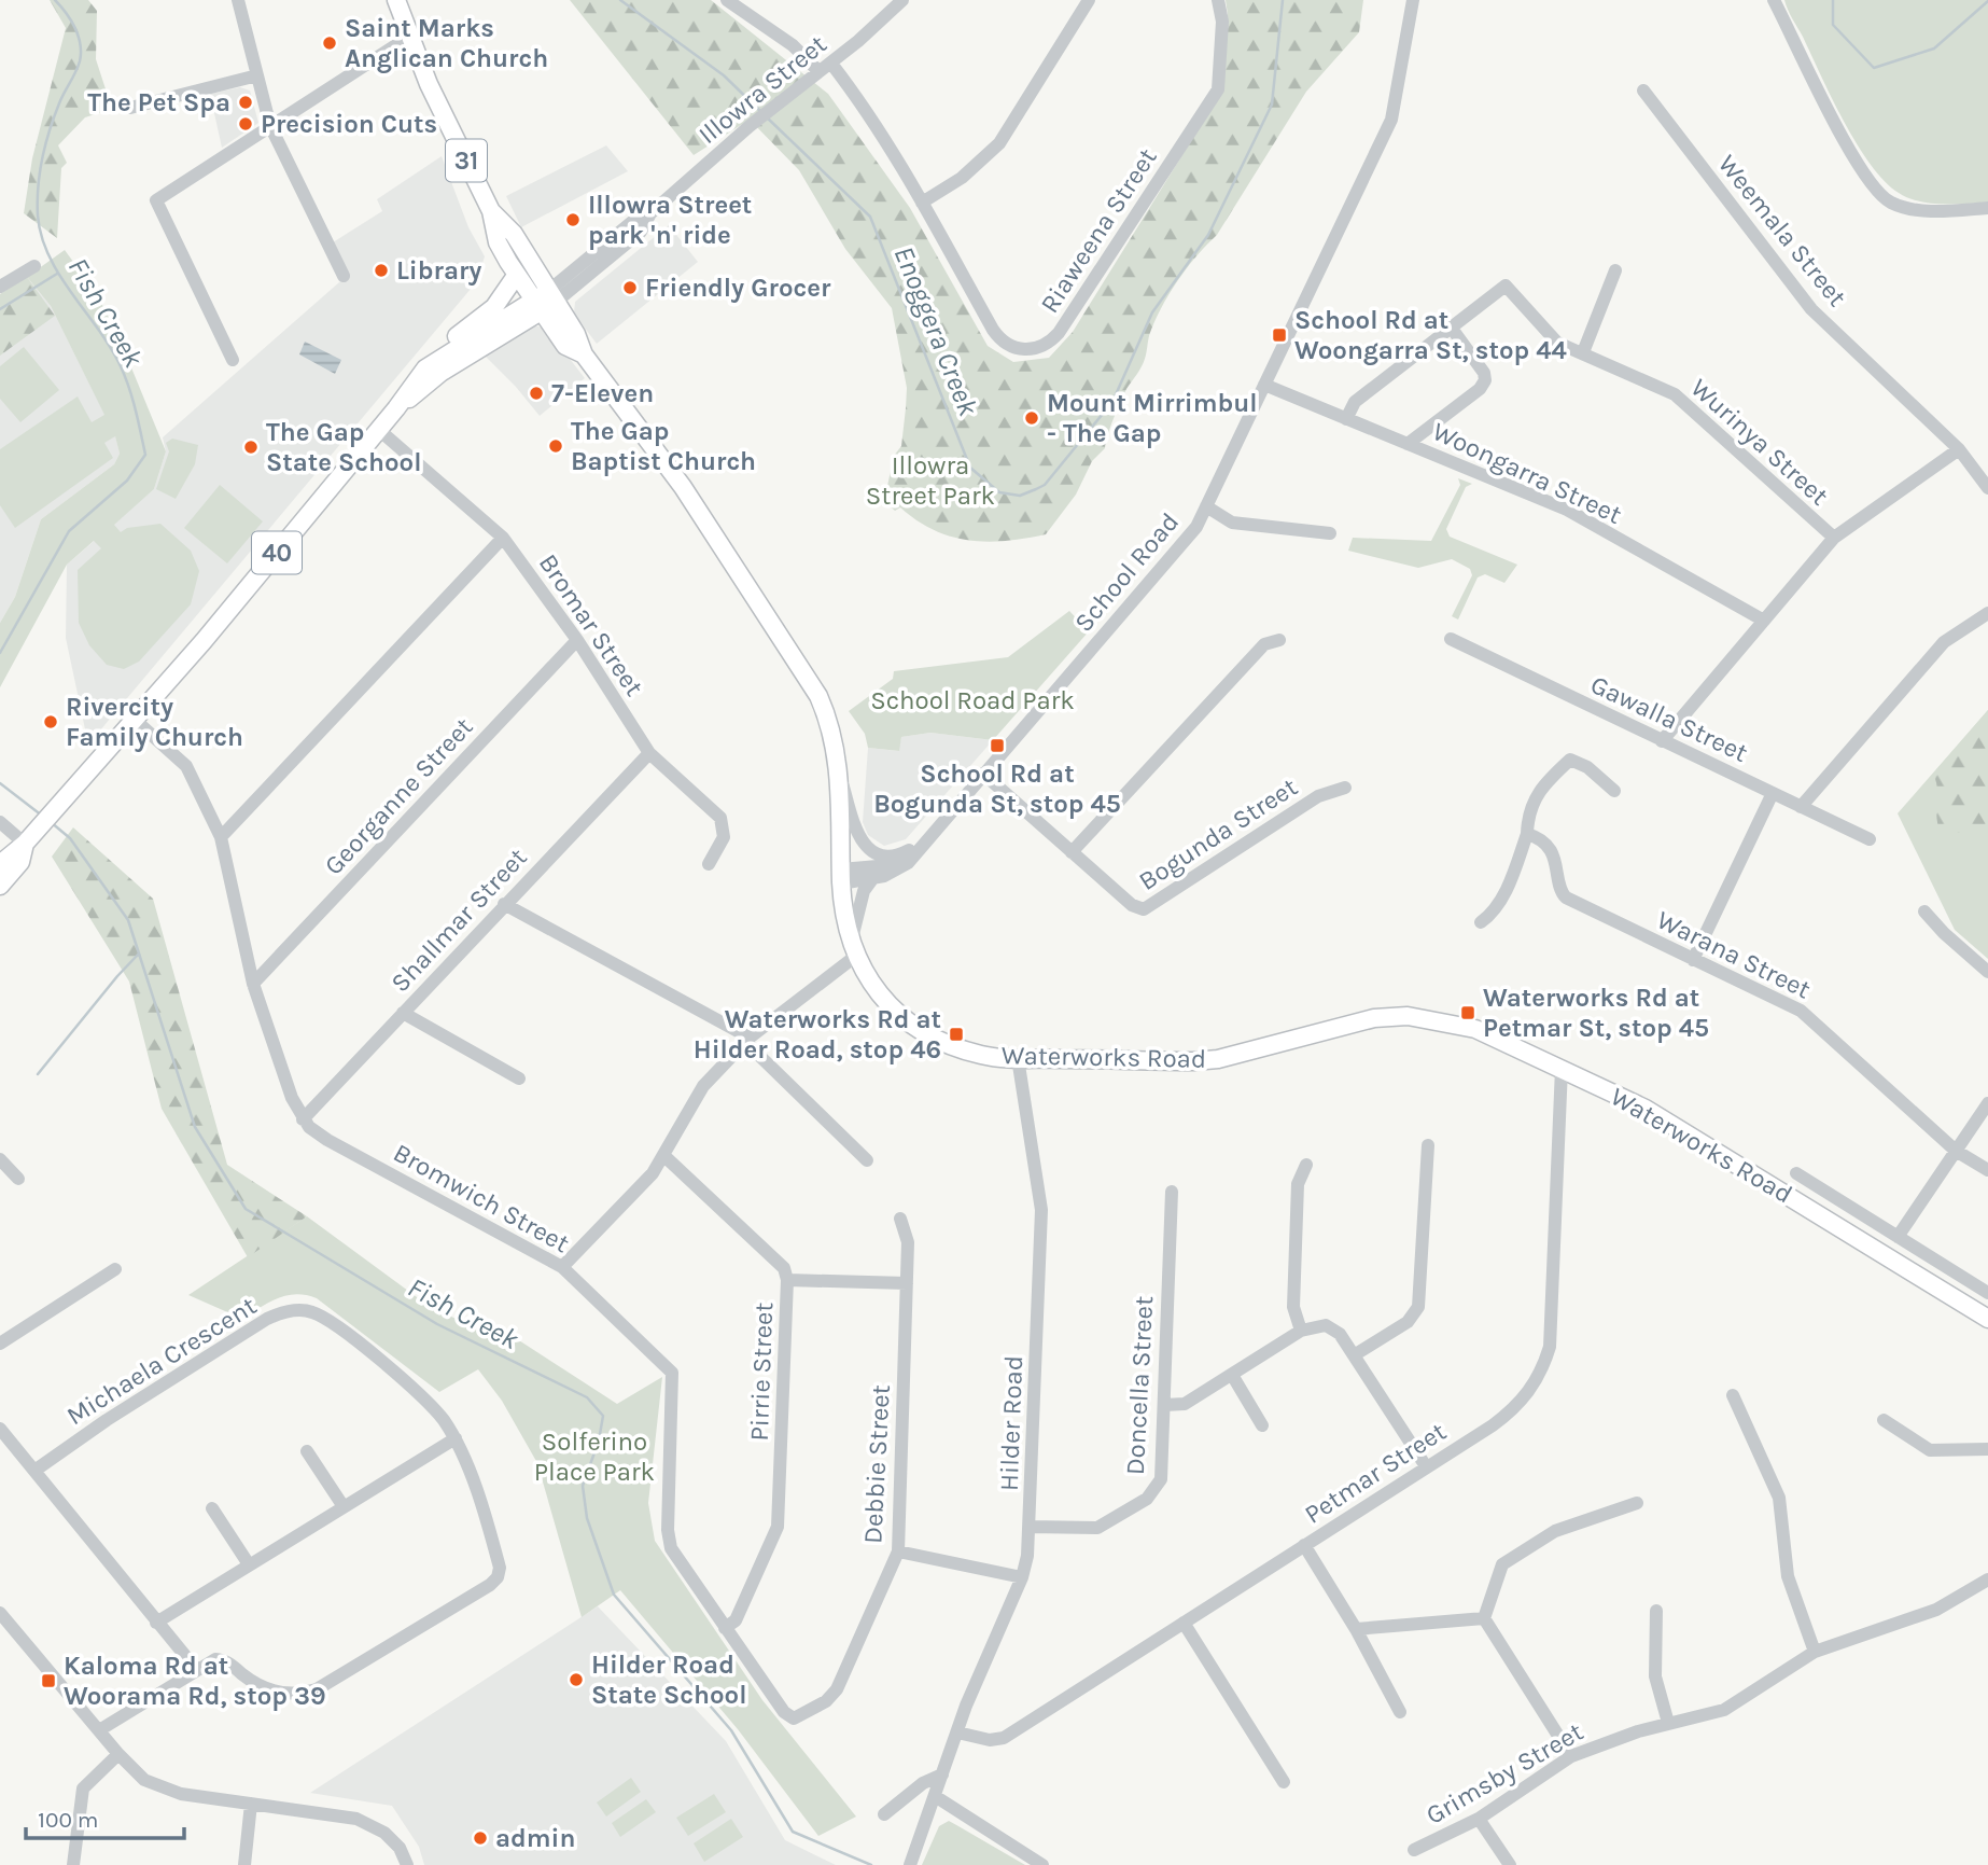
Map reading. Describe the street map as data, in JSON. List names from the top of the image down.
{
  "streets": {
    "main road": ["31", "40", "Waterworks Road"],
    "street": [
      "Illowra Street",
      "Riaweena Street",
      "Weemala Street",
      "Wurinya Street",
      "Woongarra Street",
      "School Road",
      "Bromar Street",
      "Gawalla Street",
      "Georganne Street",
      "Bogunda Street",
      "Shallmar Street",
      "Warana Street",
      "Bromwich Street",
      "Michaela Crescent",
      "Pirrie Street",
      "Doncella Street",
      "Hilder Road",
      "Debbie Street",
      "Petmar Street",
      "Grimsby Street"
    ]
  },
  "crossings": [
    ["Illowra Street", "Riaweena Street"],
    ["Illowra Street", "40"],
    ["Illowra Street", "Waterworks Road"],
    ["Woongarra Street", "School Road"],
    ["40", "Bromar Street"],
    ["40", "Waterworks Road"],
    ["40", "Bromwich Street"],
    ["School Road", "Bogunda Street"],
    ["School Road", "Waterworks Road"],
    ["Bromar Street", "Georganne Street"],
    ["Bromar Street", "Shallmar Street"],
    ["Georganne Street", "Bromwich Street"],
    ["Shallmar Street", "Bromwich Street"],
    ["Waterworks Road", "Hilder Road"],
    ["Waterworks Road", "Petmar Street"],
    ["Bromwich Street", "Pirrie Street"],
    ["Bromwich Street", "Debbie Street"],
    ["Doncella Street", "Hilder Road"],
    ["Hilder Road", "Petmar Street"]
  ],
  "water": ["Fish Creek", "Enoggera Creek"],
  "parks": ["Illowra Street Park", "School Road Park", "Solferino Place Park"],
  "places": {
    "other": [
      "Saint Marks Anglican Church",
      "The Pet Spa",
      "Precision Cuts",
      "Illowra Street park 'n' ride",
      "Library",
      "Friendly Grocer",
      "7-Eleven",
      "Mount Mirrimbul - The Gap",
      "The Gap Baptist Church",
      "The Gap State School",
      "Rivercity Family Church",
      "Hilder Road State School",
      "admin"
    ],
    "transit": [
      "School Rd at Woongarra St, stop 44",
      "School Rd at Bogunda St, stop 45",
      "Waterworks Rd at Petmar St, stop 45",
      "Waterworks Rd at Hilder Road, stop 46",
      "Kaloma Rd at Woorama Rd, stop 39"
    ]
  },
  "scale_bar": "100 m"
}
